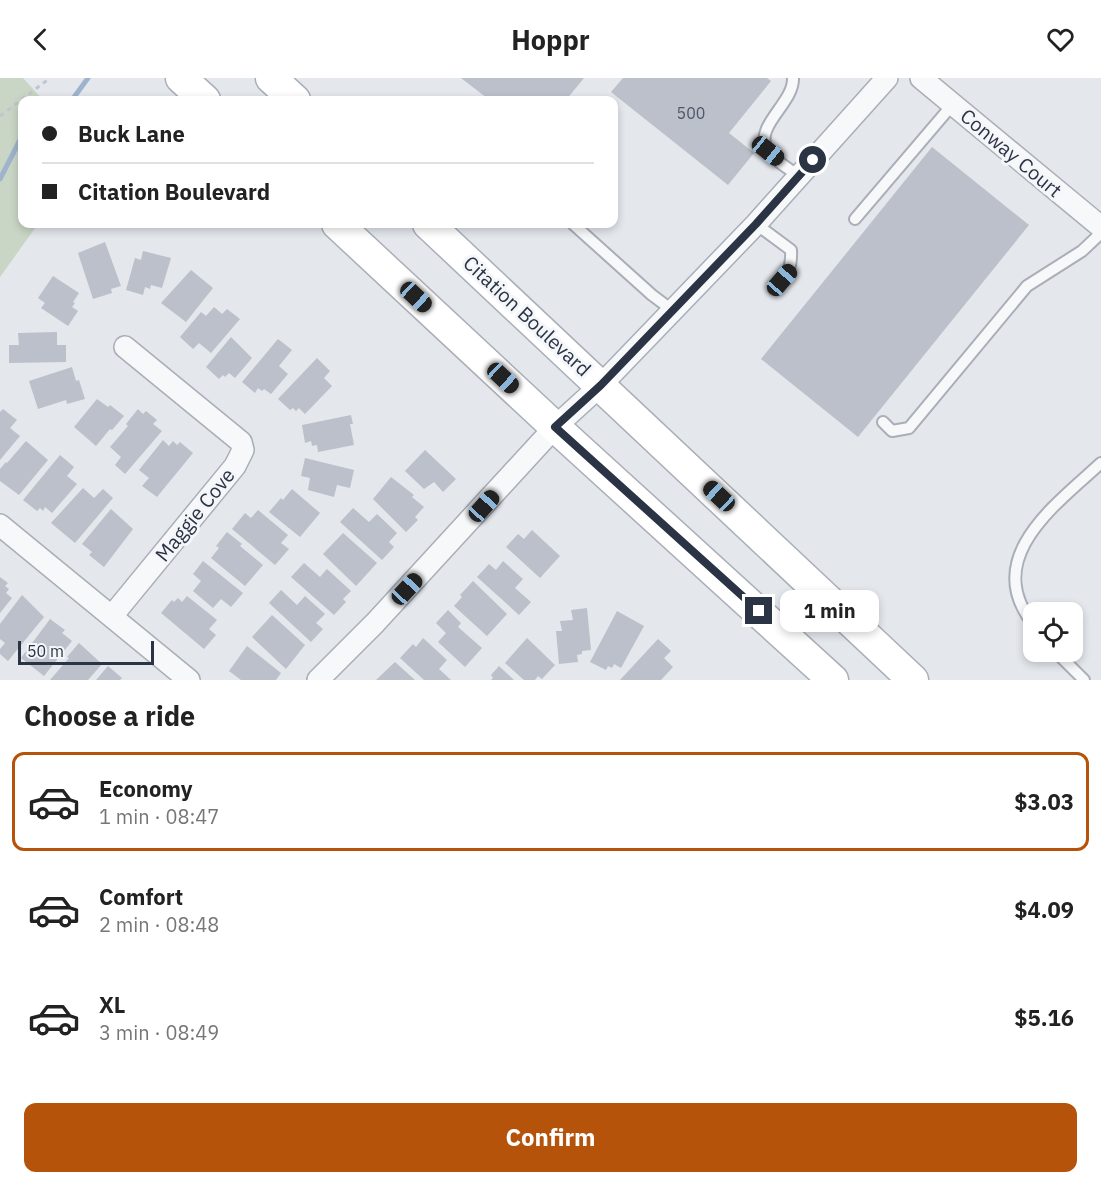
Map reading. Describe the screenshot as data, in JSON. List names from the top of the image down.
{
  "streets": {
    "main road": ["Citation Boulevard"],
    "street": ["Conway Court", "Maggie Cove"]
  },
  "house_numbers": ["500"],
  "scale_bar": "50 m",
  "page": {
    "header": "Hoppr",
    "banner": ["Buck Lane", "Citation Boulevard"],
    "bubble": "1 min",
    "scale": "50 m",
    "heading": "Choose a ride",
    "list": [
      {
        "name": "Economy",
        "note": "1 min · 08:47",
        "value": "$3.03"
      },
      {
        "name": "Comfort",
        "note": "2 min · 08:48",
        "value": "$4.09"
      },
      {
        "name": "XL",
        "note": "3 min · 08:49",
        "value": "$5.16"
      }
    ],
    "buttons": "Confirm"
  }
}
